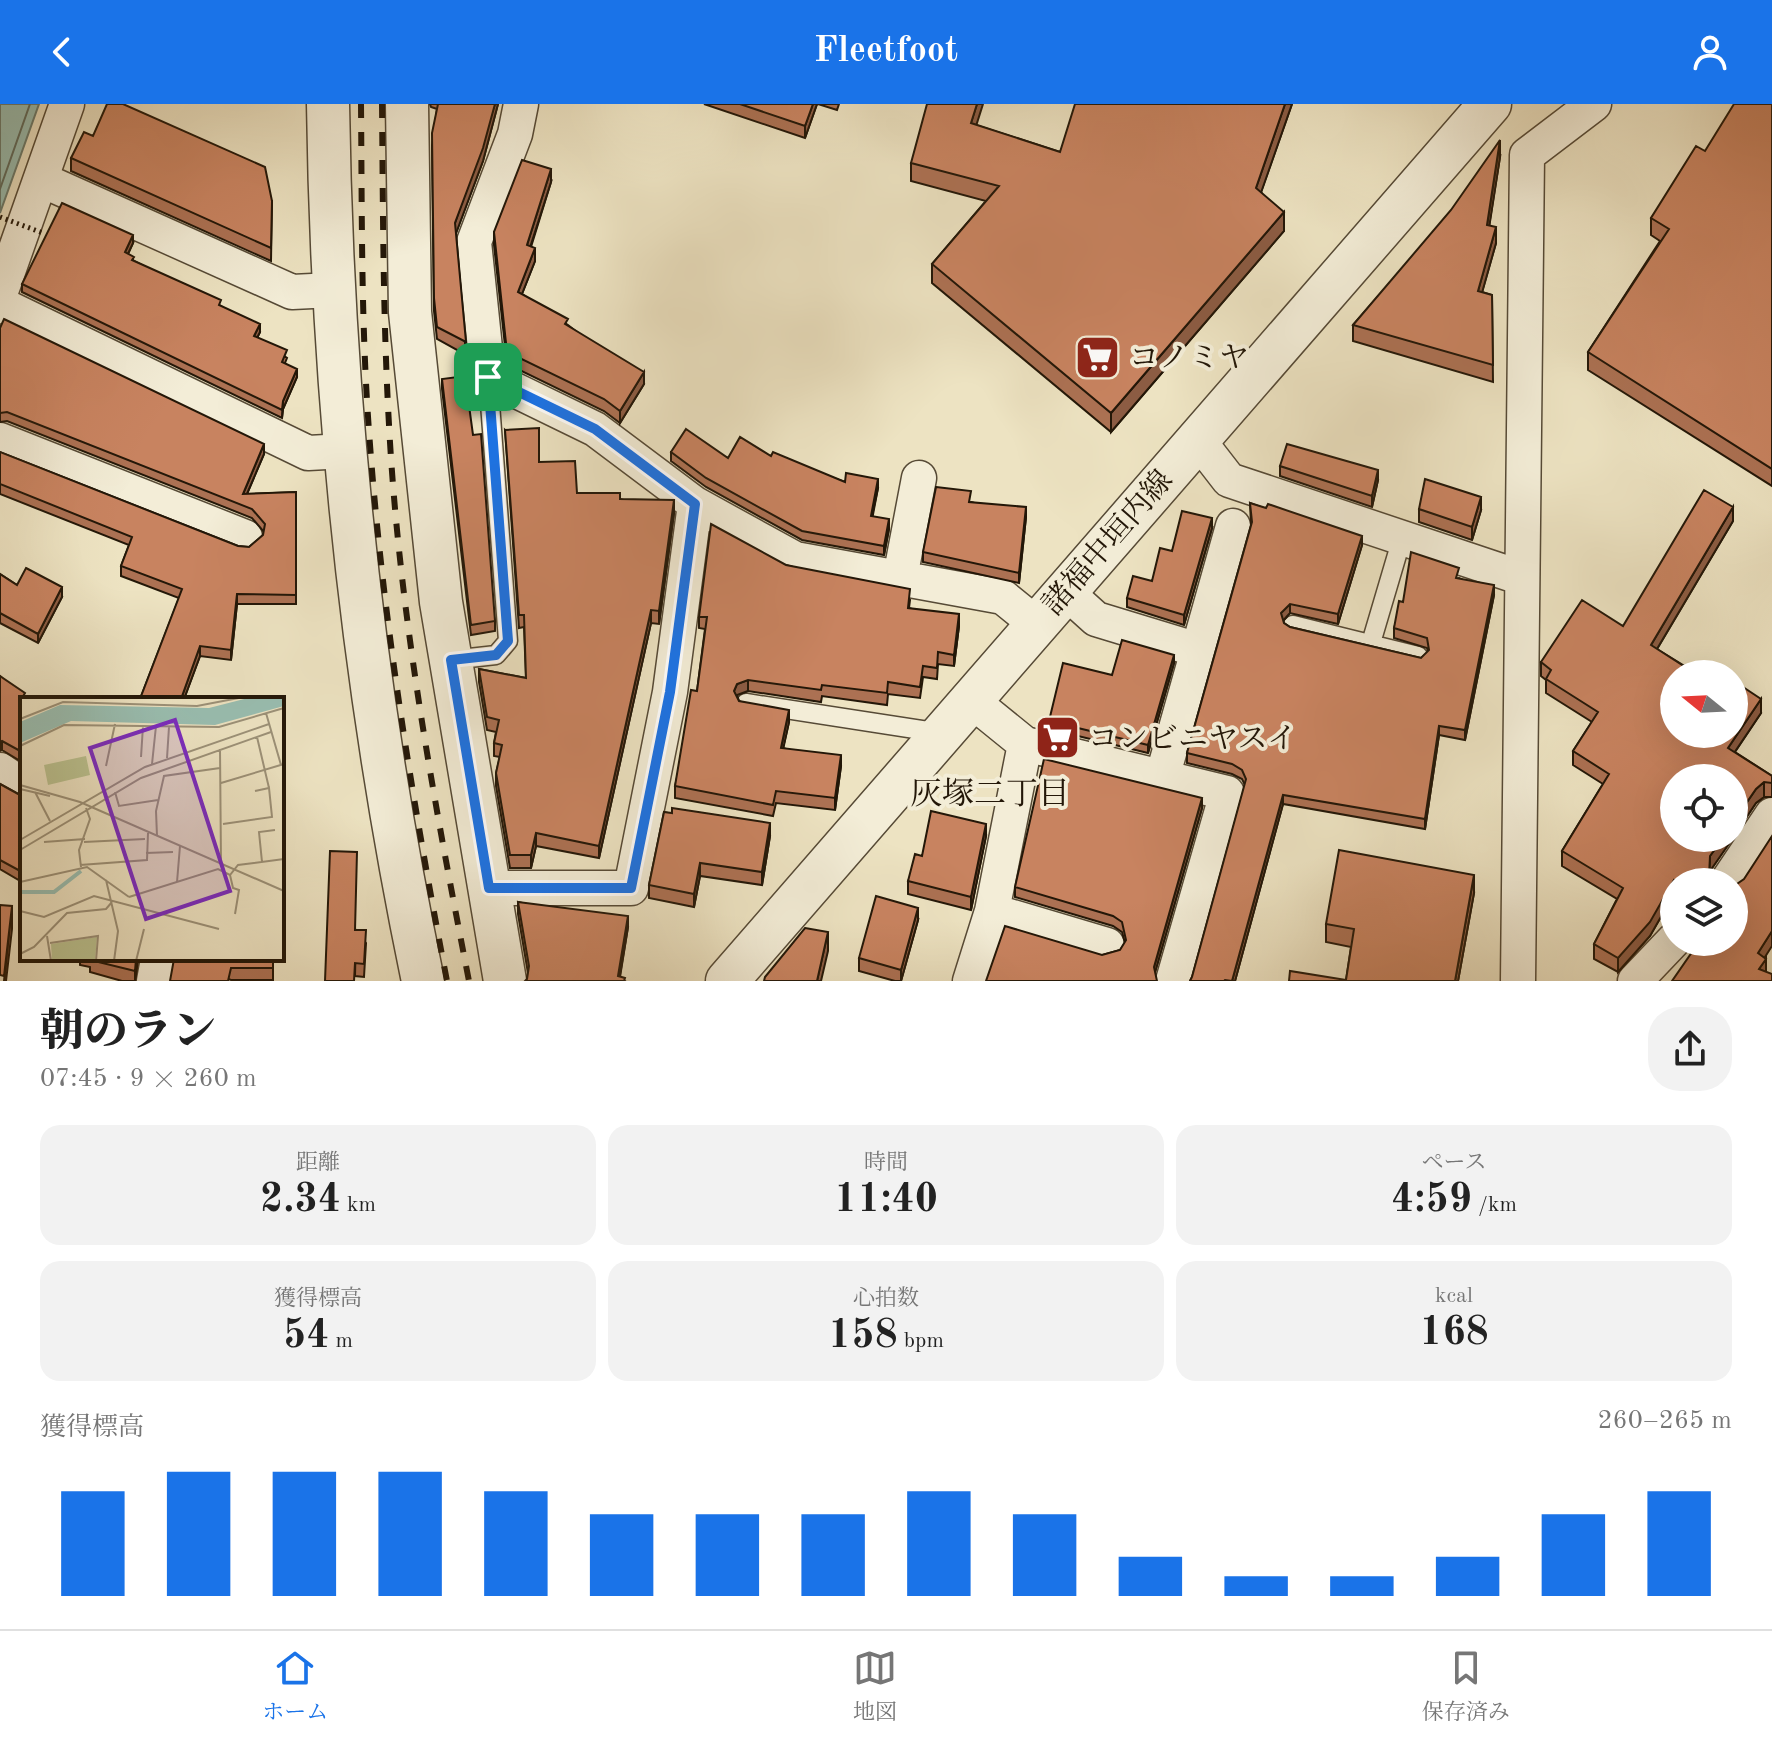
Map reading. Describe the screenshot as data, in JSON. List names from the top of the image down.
{
  "streets": {
    "street": ["諸福中垣内線"]
  },
  "districts": ["灰塚二丁目"],
  "places": {
    "supermarket": ["コノミヤ", "コンビニヤスイ"]
  },
  "north": "left",
  "page": {
    "header": "Fleetfoot",
    "heading": ["朝のラン", "07:45 · 9 × 260 m"],
    "stats": [
      ["距離", "2.34 km"],
      ["時間", "11:40"],
      ["ペース", "4:59 /km"],
      ["獲得標高", "54 m"],
      ["心拍数", "158 bpm"],
      ["kcal", "168"]
    ],
    "chart": ["獲得標高", "260–265 m"],
    "tabs": ["ホーム", "地図", "保存済み"]
  }
}
